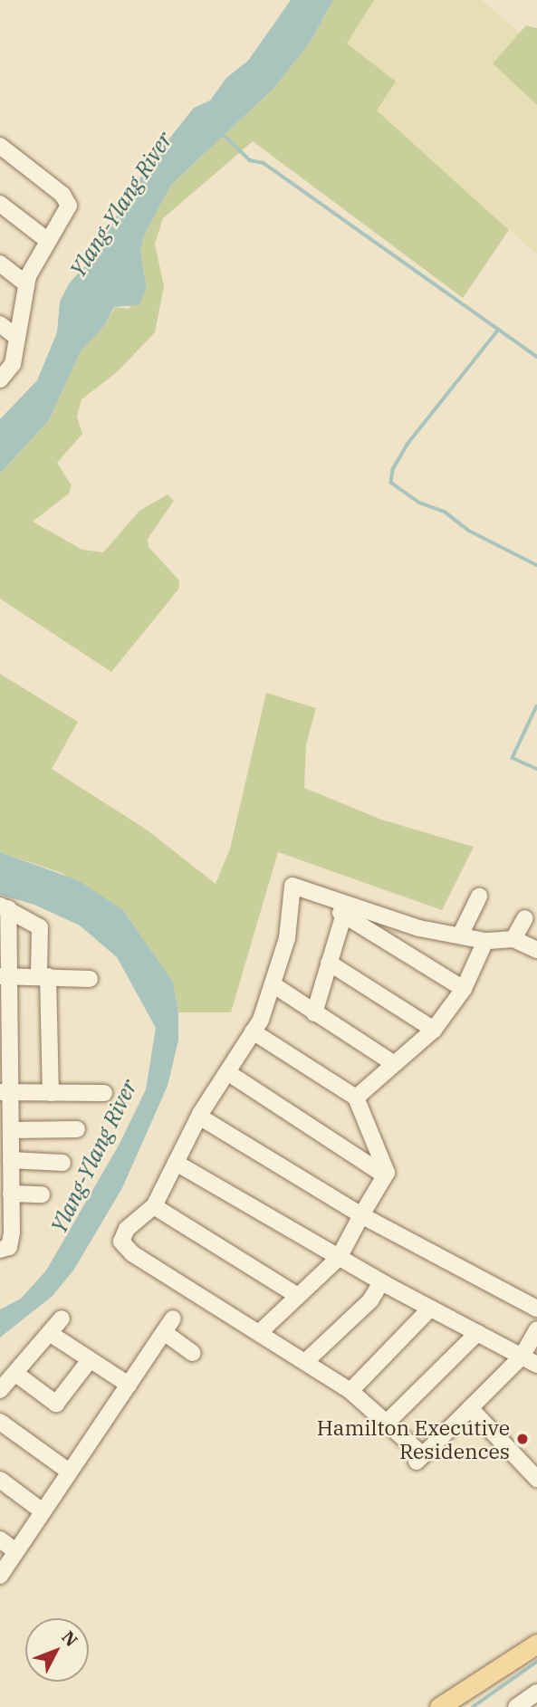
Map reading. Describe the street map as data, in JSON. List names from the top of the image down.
{
  "water": ["Ylang-Ylang River"],
  "places": ["Hamilton Executive Residences"],
  "north": "top right"
}
